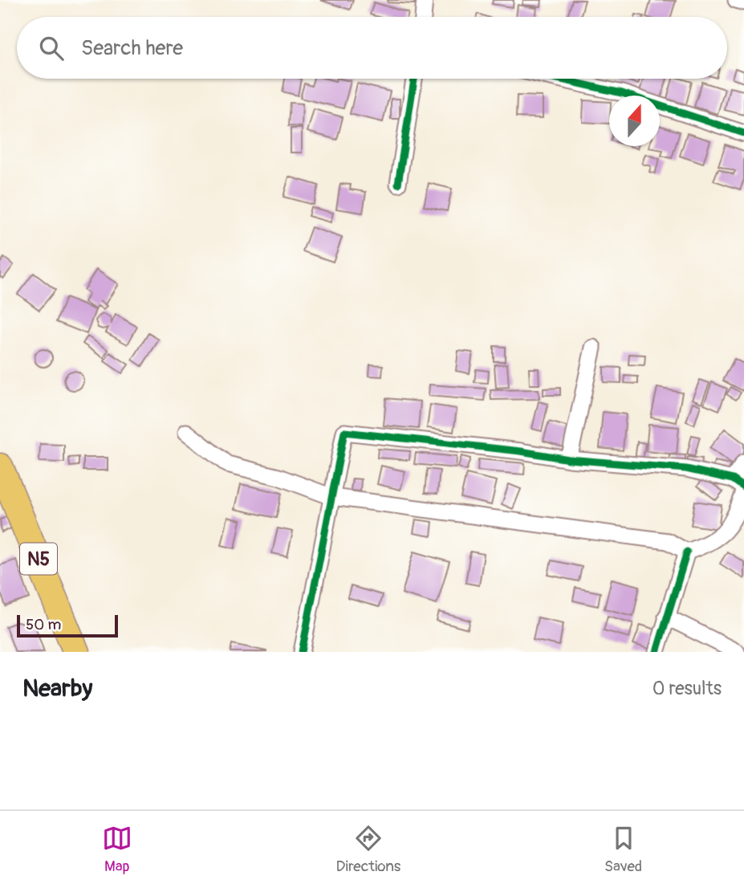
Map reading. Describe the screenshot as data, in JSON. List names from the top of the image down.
{
  "streets": {
    "highway": ["N5"]
  },
  "scale_bar": "50 m",
  "north": "top",
  "page": {
    "search": "Search here",
    "scale": "50 m",
    "heading": ["Nearby", "0 results"],
    "nav": ["Map", "Directions", "Saved"]
  }
}
